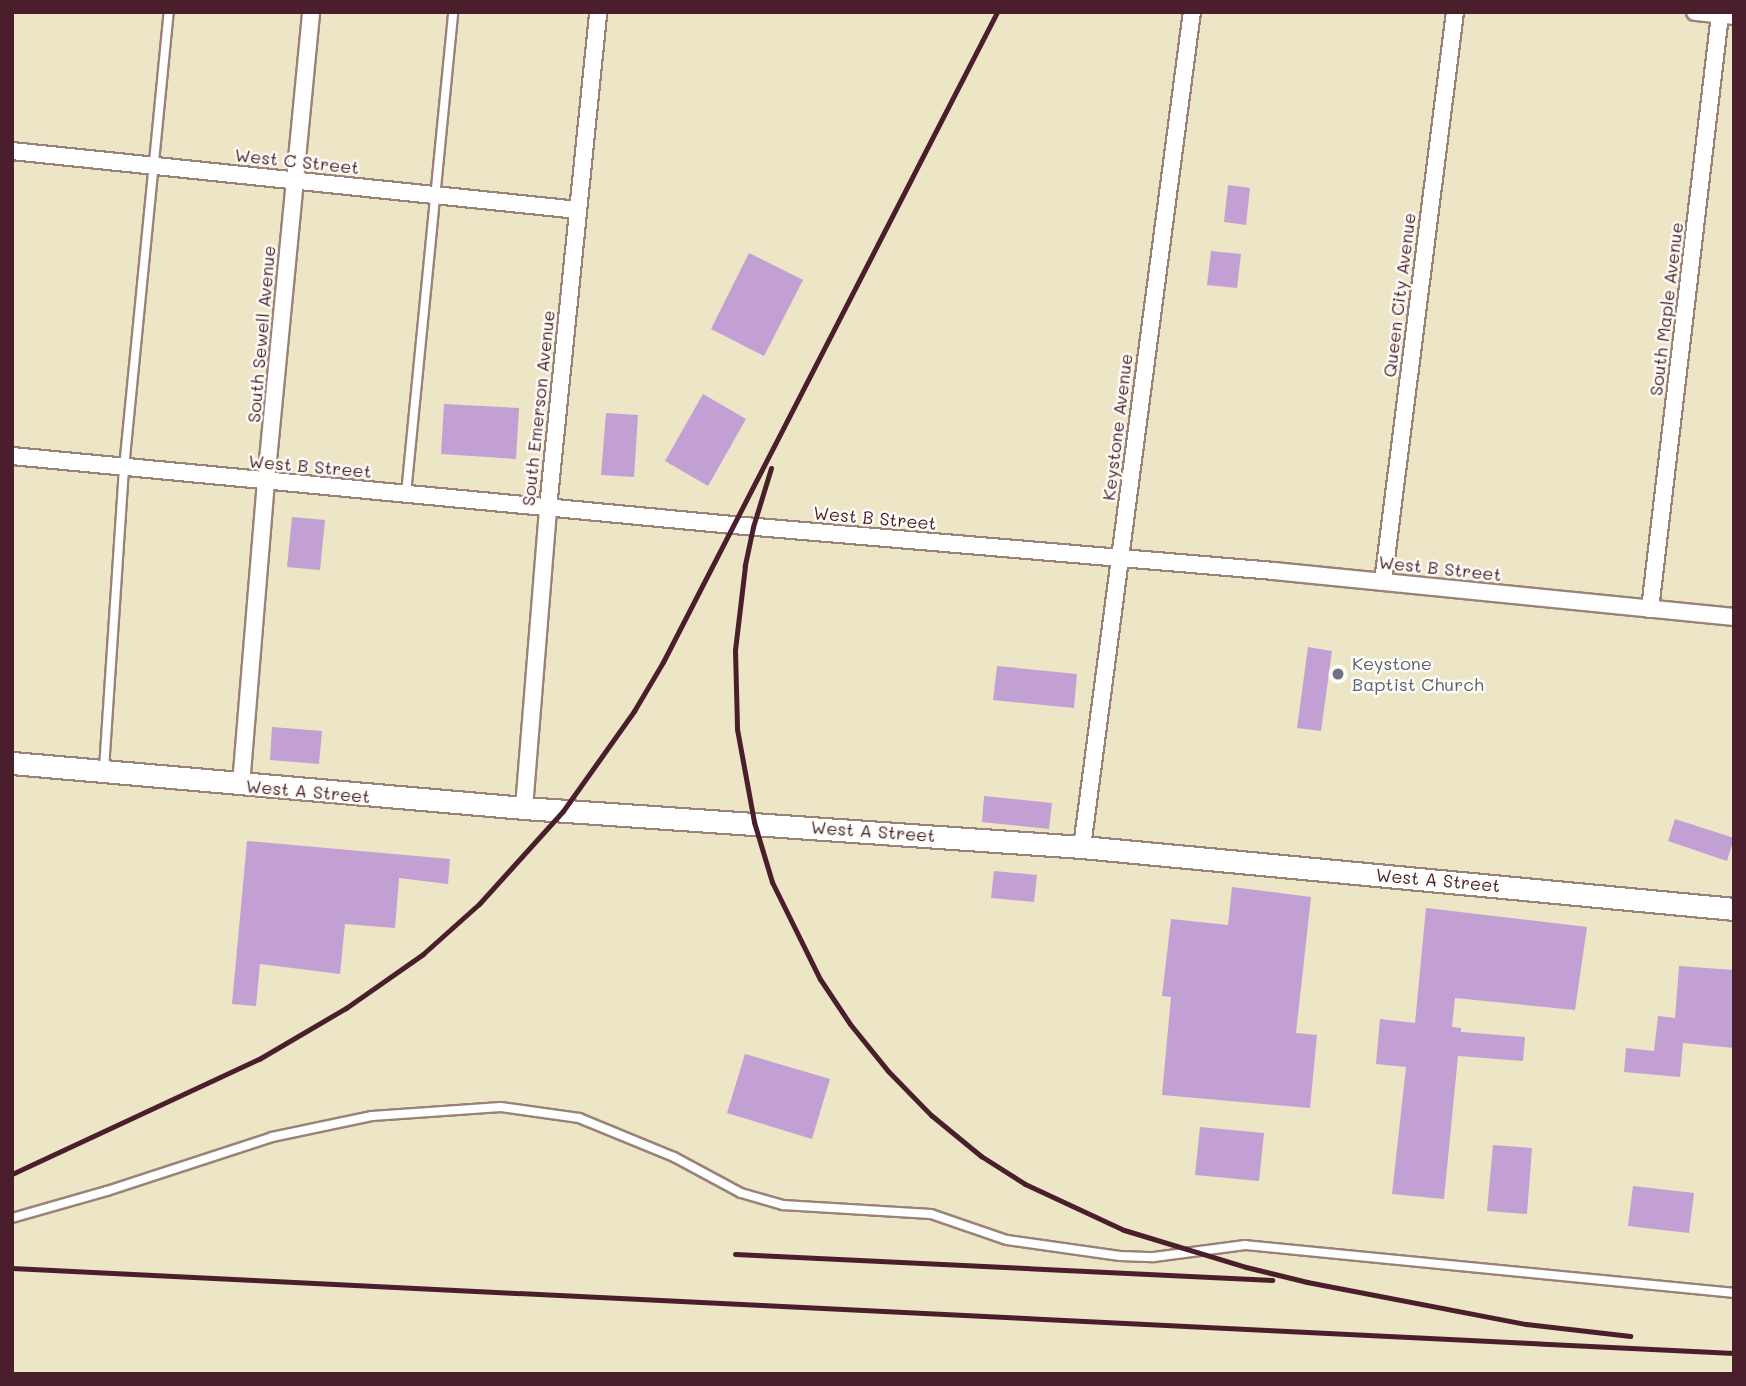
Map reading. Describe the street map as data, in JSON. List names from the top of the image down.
{
  "streets": {
    "street": [
      "West C Street",
      "Queen City Avenue",
      "South Maple Avenue",
      "South Sewell Avenue",
      "South Emerson Avenue",
      "Keystone Avenue",
      "West B Street",
      "West A Street"
    ]
  },
  "crossings": [
    ["West C Street", "South Sewell Avenue"],
    ["West C Street", "South Emerson Avenue"],
    ["Queen City Avenue", "West B Street"],
    ["South Maple Avenue", "West B Street"],
    ["South Sewell Avenue", "West B Street"],
    ["South Sewell Avenue", "West A Street"],
    ["South Emerson Avenue", "West B Street"],
    ["South Emerson Avenue", "West A Street"],
    ["Keystone Avenue", "West B Street"],
    ["Keystone Avenue", "West A Street"]
  ],
  "places": ["Keystone Baptist Church"]
}
